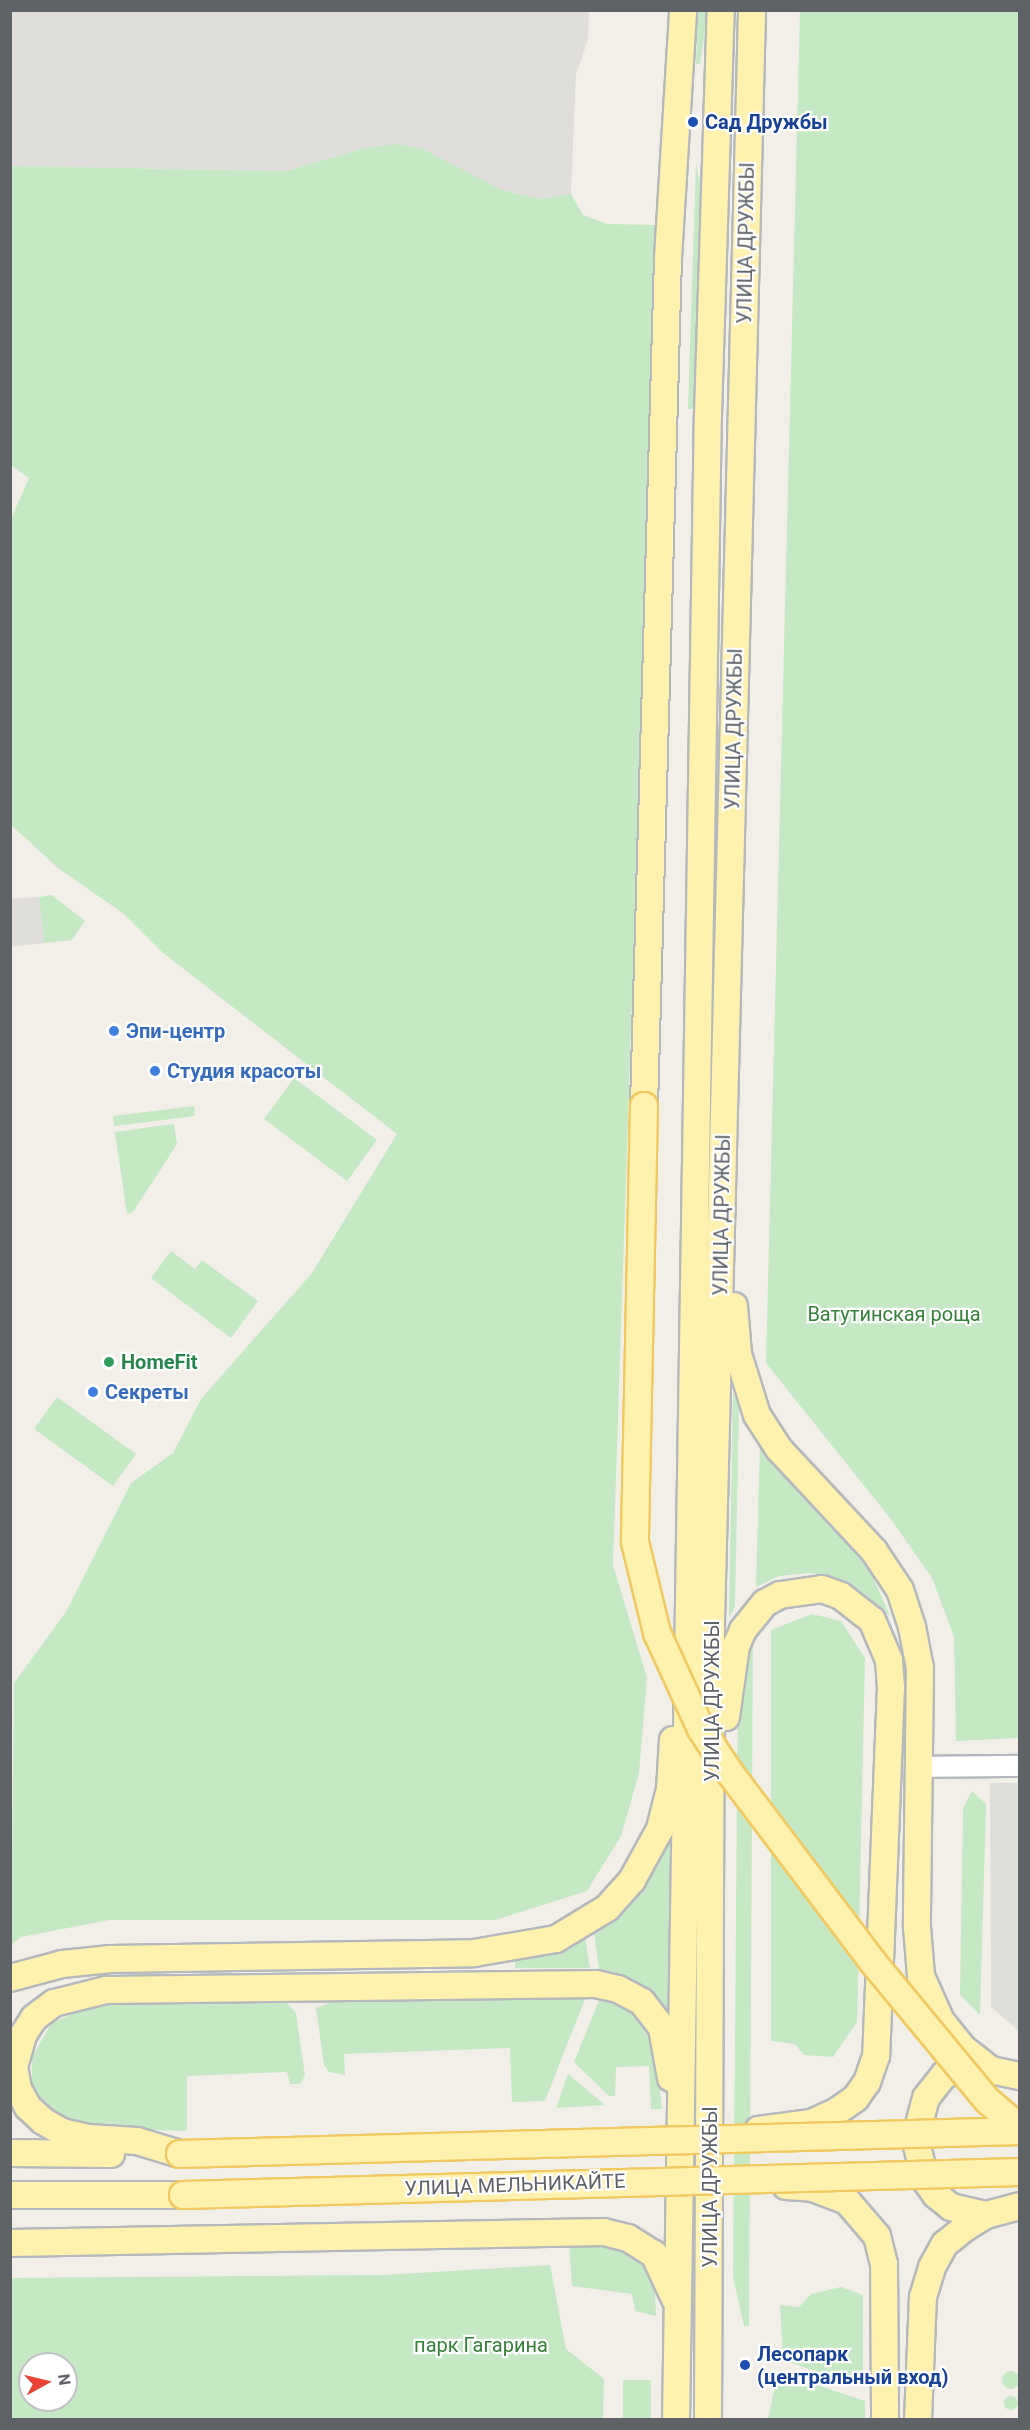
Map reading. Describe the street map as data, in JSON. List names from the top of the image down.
{
  "streets": {
    "main road": ["УЛИЦА ДРУЖБЫ", "УЛИЦА МЕЛЬНИКАЙТЕ"]
  },
  "parks": ["Ватутинская роща", "парк Гагарина"],
  "places": [
    "Сад Дружбы",
    "Эпи-центр",
    "Студия красоты",
    "HomeFit",
    "Секреты",
    "Лесопарк (центральный вход)"
  ],
  "north": "right"
}
